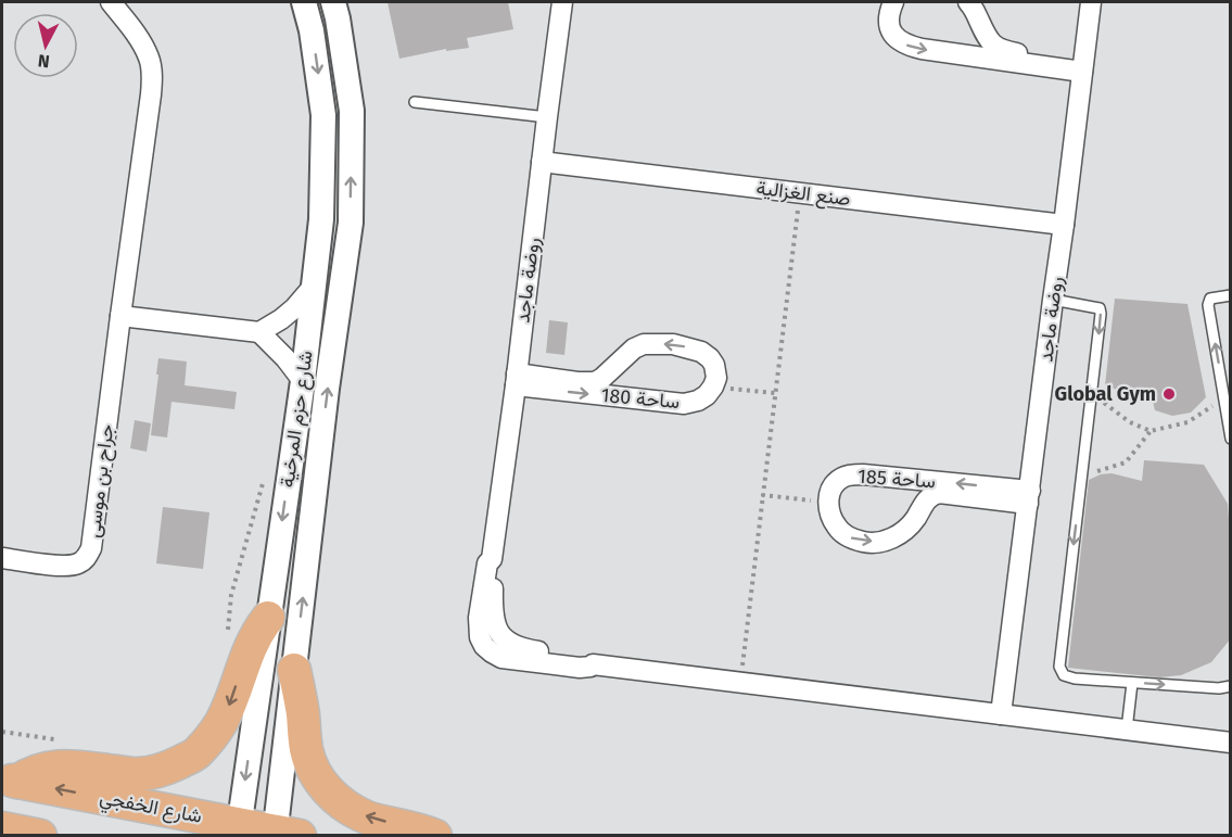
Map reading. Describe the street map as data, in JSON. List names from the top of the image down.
{
  "streets": {
    "highway": ["شارع الخفجي"],
    "street": [
      "صنع الغزالية",
      "روضة ماجد",
      "ساحة 180",
      "شارع حزم المرخية",
      "ساحة 185",
      "جراح بن موسى"
    ]
  },
  "crossings": [
    ["صنع الغزالية", "روضة ماجد"],
    ["روضة ماجد", "ساحة 180"],
    ["روضة ماجد", "ساحة 185"],
    ["شارع حزم المرخية", "شارع الخفجي"]
  ],
  "one_way": ["شارع الخفجي"],
  "places": ["Global Gym"],
  "north": "bottom"
}
